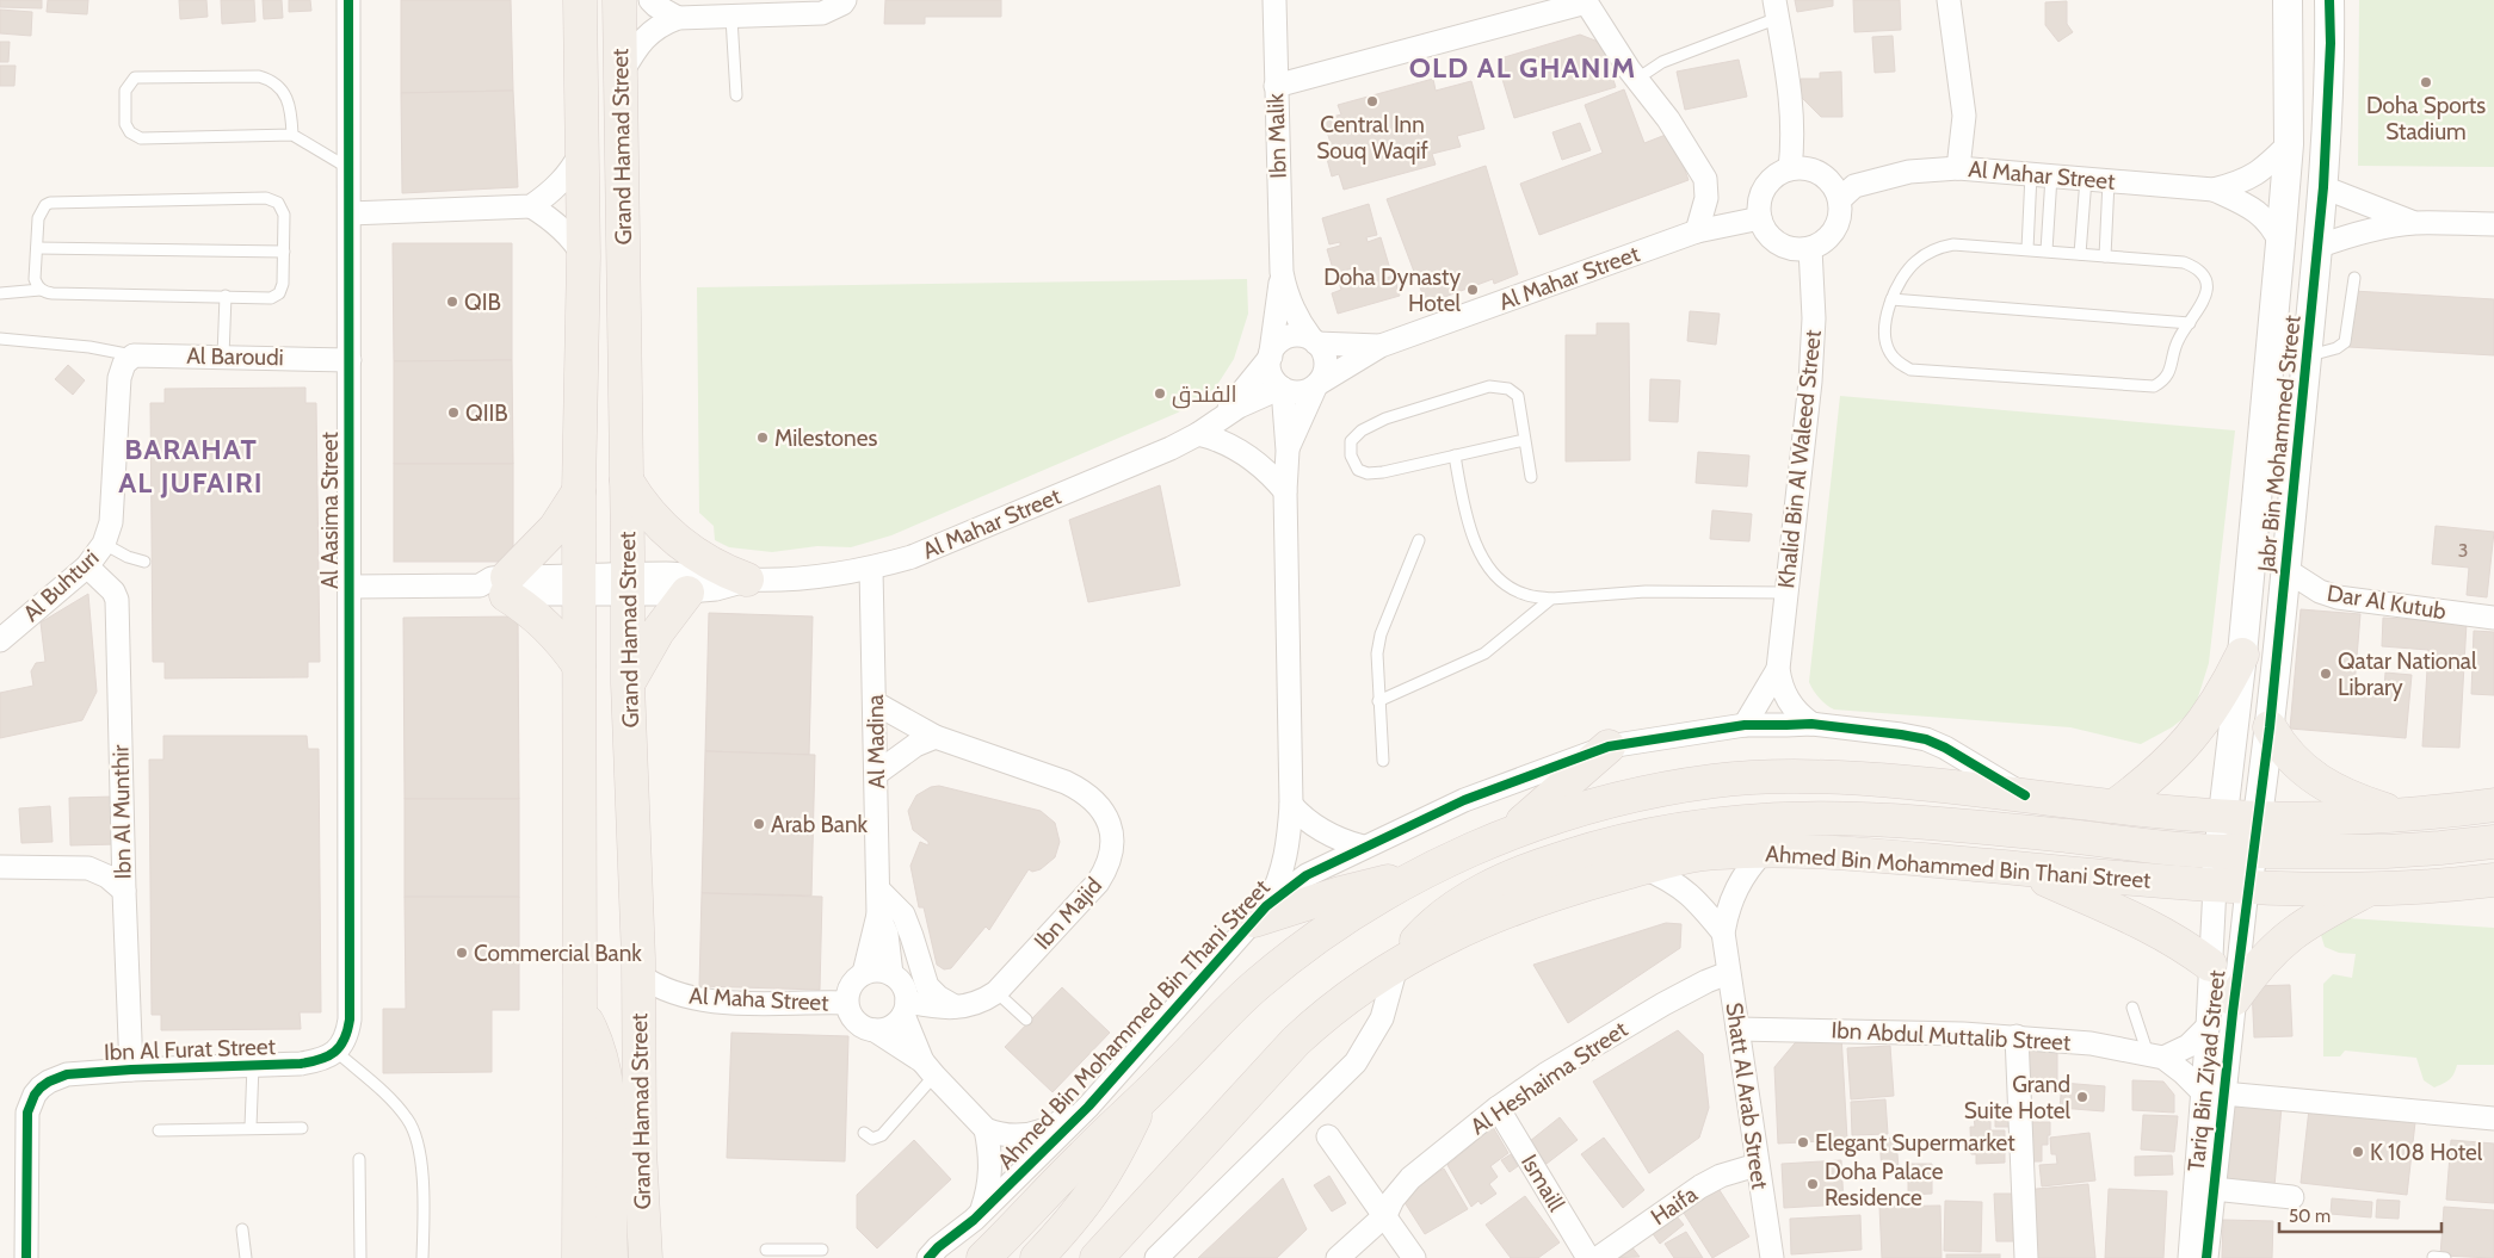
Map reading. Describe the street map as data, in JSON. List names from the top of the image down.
{
  "streets": {
    "main road": ["Grand Hamad Street", "Ahmed Bin Mohammed Bin Thani Street"],
    "street": [
      "Ibn Malik",
      "Al Mahar Street",
      "Al Baroudi",
      "Jabr Bin Mohammed Street",
      "Khalid Bin Al Waleed Street",
      "Al Aasima Street",
      "Al Buhturi",
      "Dar Al Kutub",
      "Al Madina",
      "Ibn Al Munthir",
      "Ibn Majid",
      "Al Maha Street",
      "Ibn Abdul Muttalib Street",
      "Ibn Al Furat Street",
      "Tariq Bin Ziyad Street",
      "Al Heshaima Street",
      "Shatt Al Arab Street",
      "Ismaill",
      "Haifa"
    ]
  },
  "crossings": [
    ["Ibn Malik", "Al Mahar Street"],
    ["Grand Hamad Street", "Al Mahar Street"],
    ["Grand Hamad Street", "Al Maha Street"],
    ["Al Mahar Street", "Jabr Bin Mohammed Street"],
    ["Al Mahar Street", "Khalid Bin Al Waleed Street"],
    ["Al Mahar Street", "Al Aasima Street"],
    ["Al Mahar Street", "Al Madina"],
    ["Al Baroudi", "Al Aasima Street"],
    ["Al Baroudi", "Al Buhturi"],
    ["Jabr Bin Mohammed Street", "Dar Al Kutub"],
    ["Jabr Bin Mohammed Street", "Ahmed Bin Mohammed Bin Thani Street"],
    ["Jabr Bin Mohammed Street", "Tariq Bin Ziyad Street"],
    ["Khalid Bin Al Waleed Street", "Ahmed Bin Mohammed Bin Thani Street"],
    ["Al Aasima Street", "Ibn Al Furat Street"],
    ["Al Buhturi", "Ibn Al Munthir"],
    ["Al Madina", "Ibn Majid"],
    ["Al Madina", "Al Maha Street"],
    ["Ibn Al Munthir", "Ibn Al Furat Street"],
    ["Ahmed Bin Mohammed Bin Thani Street", "Tariq Bin Ziyad Street"],
    ["Ahmed Bin Mohammed Bin Thani Street", "Shatt Al Arab Street"],
    ["Ibn Majid", "Al Maha Street"],
    ["Ibn Abdul Muttalib Street", "Tariq Bin Ziyad Street"],
    ["Ibn Abdul Muttalib Street", "Shatt Al Arab Street"],
    ["Al Heshaima Street", "Shatt Al Arab Street"],
    ["Al Heshaima Street", "Ismaill"],
    ["Shatt Al Arab Street", "Haifa"]
  ],
  "districts": ["OLD AL GHANIM", "BARAHAT AL JUFAIRI"],
  "places": [
    "Doha Sports Stadium",
    "Central Inn Souq Waqif",
    "Doha Dynasty Hotel",
    "QIB",
    "الفندق",
    "QIIB",
    "Milestones",
    "Qatar National Library",
    "Arab Bank",
    "Commercial Bank",
    "Grand Suite Hotel",
    "Elegant Supermarket",
    "K 108 Hotel",
    "Doha Palace Residence"
  ],
  "house_numbers": ["3"],
  "scale_bar": "50 m"
}
